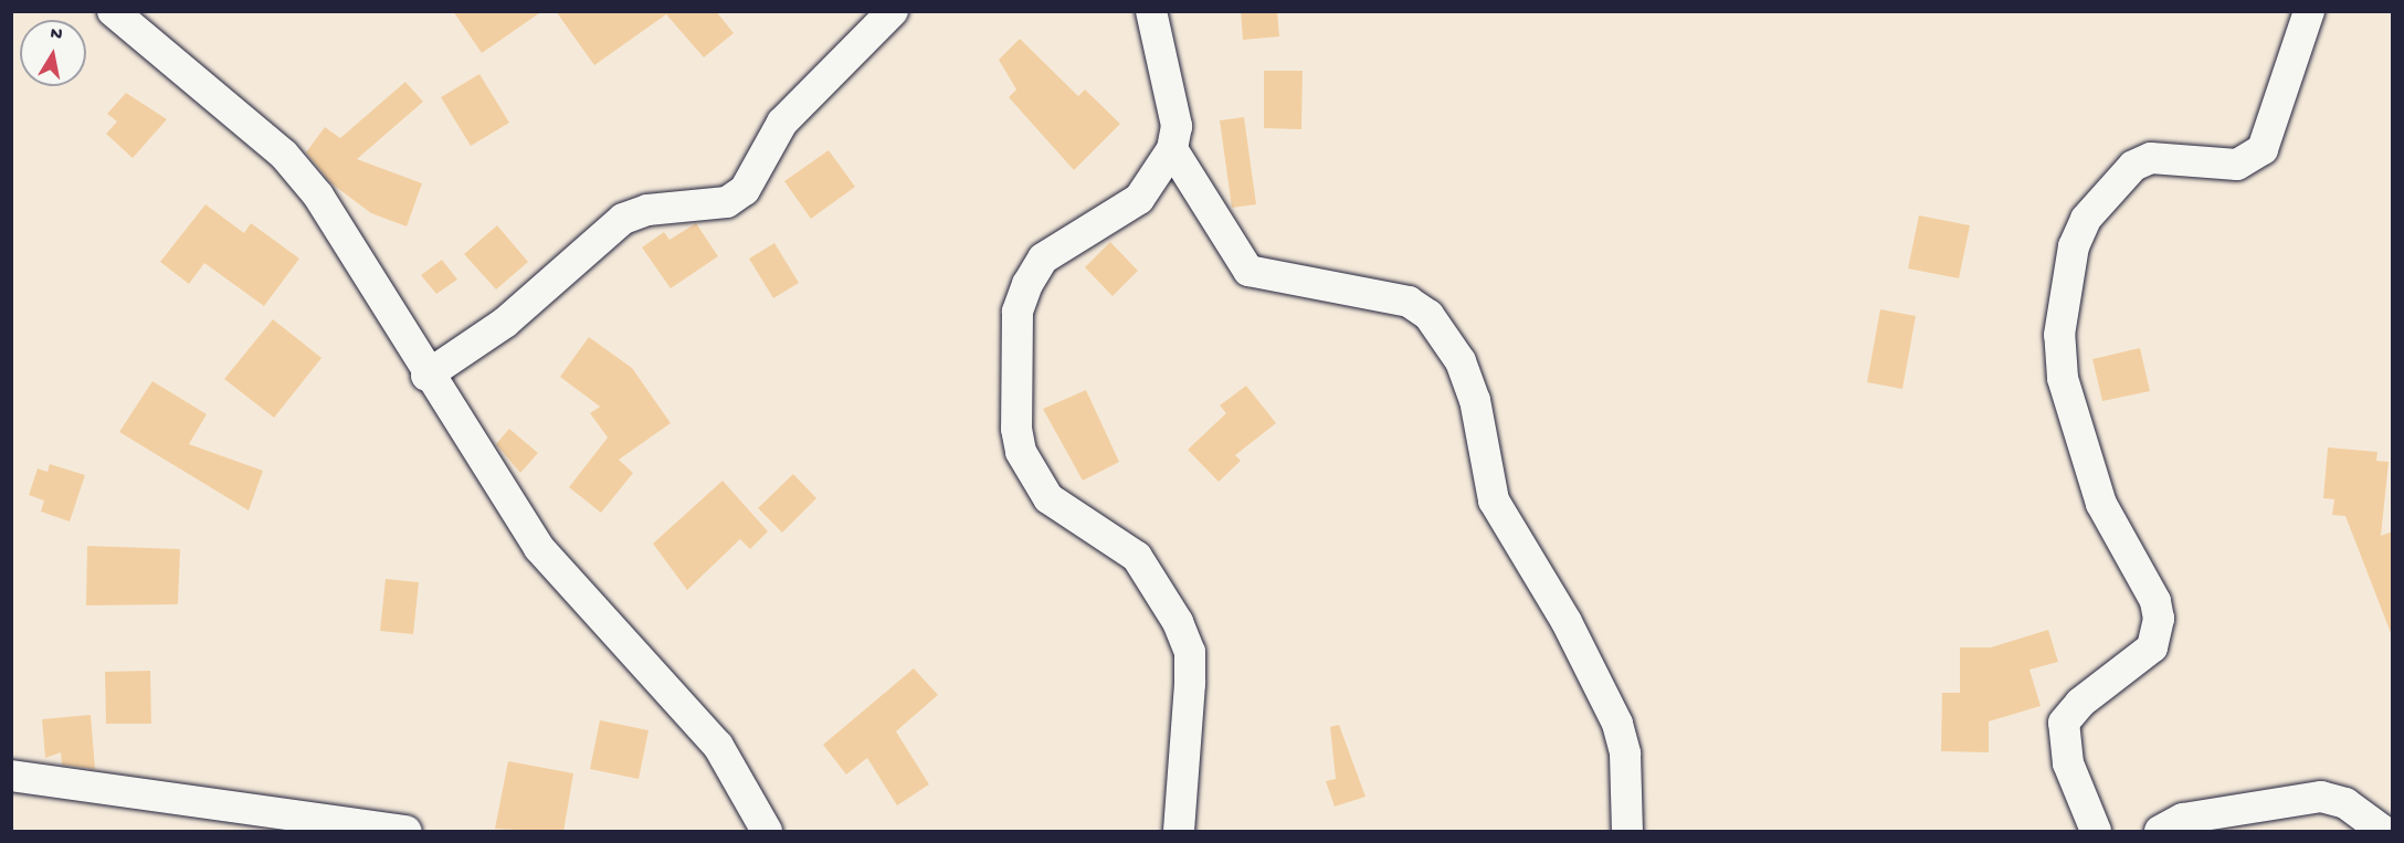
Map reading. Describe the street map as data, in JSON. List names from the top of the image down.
{
  "north": "top"
}
